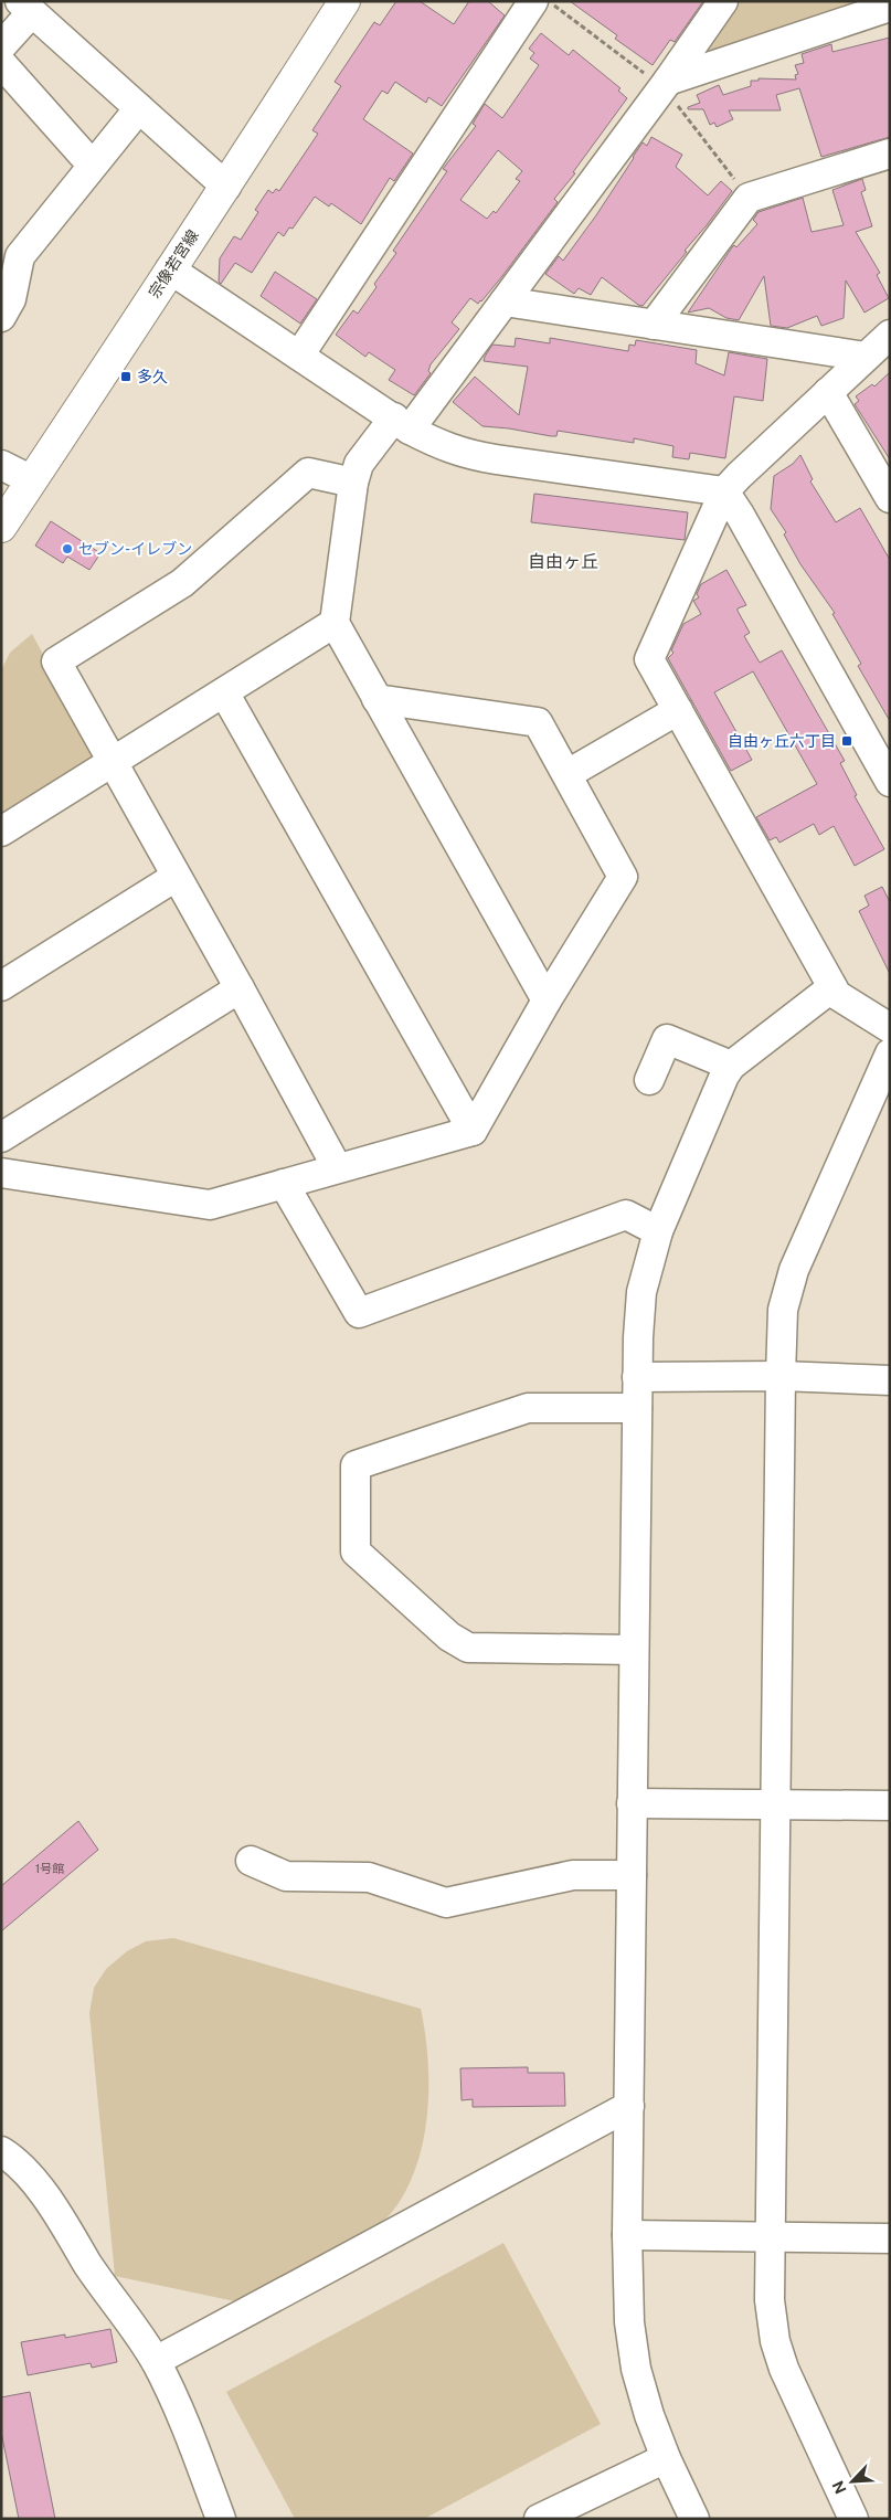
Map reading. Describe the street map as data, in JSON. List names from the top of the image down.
{
  "streets": {
    "main road": ["宗像若宮線"]
  },
  "districts": ["自由ヶ丘"],
  "places": {
    "transit": ["多久", "自由ヶ丘六丁目"],
    "other": ["セブン-イレブン"]
  },
  "house_numbers": ["1号館"],
  "north": "bottom left"
}
